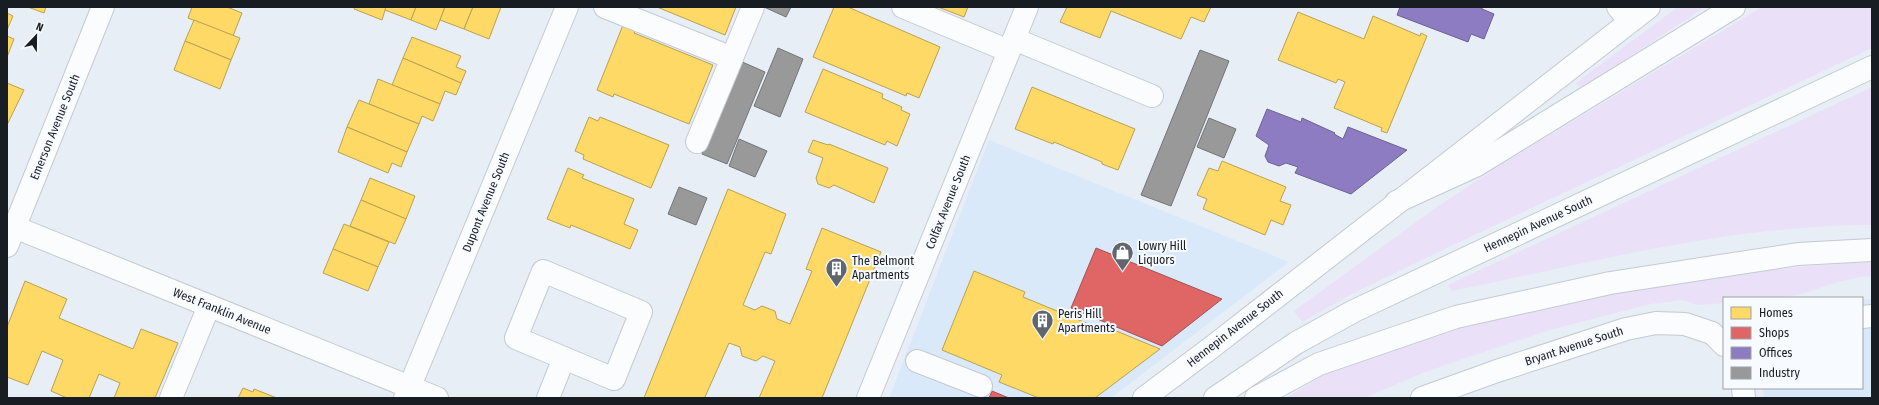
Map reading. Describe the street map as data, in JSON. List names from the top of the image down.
{
  "streets": {
    "main road": [
      "Emerson Avenue South",
      "Dupont Avenue South",
      "Colfax Avenue South",
      "Hennepin Avenue South",
      "West Franklin Avenue",
      "Bryant Avenue South"
    ]
  },
  "crossings": [
    ["Emerson Avenue South", "West Franklin Avenue"],
    ["Dupont Avenue South", "West Franklin Avenue"]
  ],
  "places": {
    "shop": ["Lowry Hill Liquors"],
    "building": ["The Belmont Apartments", "Peris Hill Apartments"]
  },
  "legend": [
    "Homes",
    "Shops",
    "Offices",
    "Industry"
  ],
  "north": "top"
}
